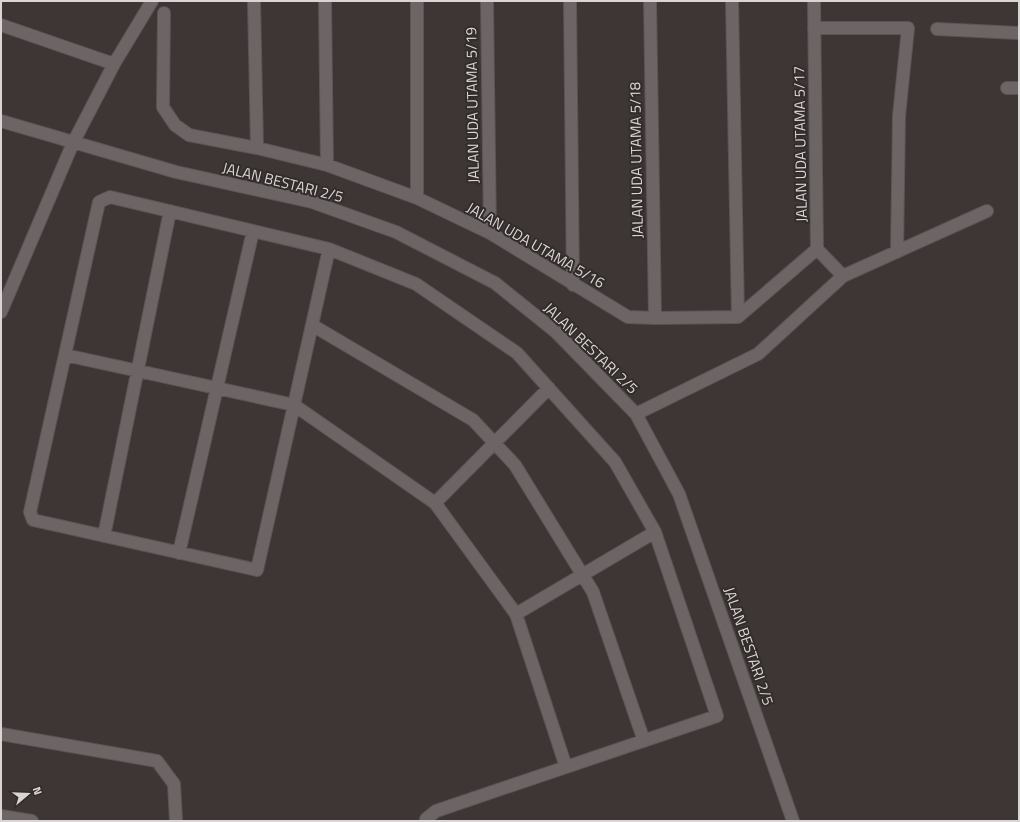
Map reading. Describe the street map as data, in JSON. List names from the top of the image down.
{
  "streets": {
    "street": [
      "JALAN UDA UTAMA 5/19",
      "JALAN UDA UTAMA 5/17",
      "JALAN UDA UTAMA 5/18",
      "JALAN BESTARI 2/5",
      "JALAN UDA UTAMA 5/16"
    ]
  },
  "crossings": [
    ["JALAN UDA UTAMA 5/19", "JALAN UDA UTAMA 5/16"],
    ["JALAN UDA UTAMA 5/18", "JALAN UDA UTAMA 5/16"]
  ],
  "north": "right"
}
